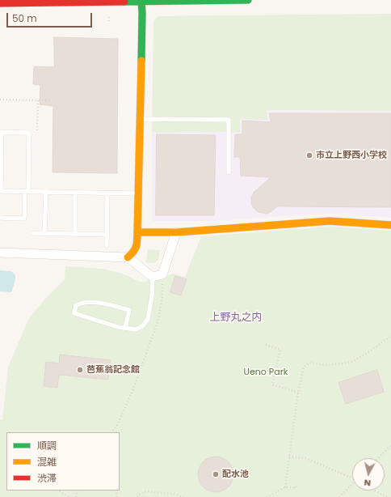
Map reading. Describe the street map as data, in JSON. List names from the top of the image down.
{
  "districts": ["上野丸之内"],
  "parks": ["Ueno Park"],
  "places": ["市立上野西小学校", "芭蕉翁記念館", "配水池"],
  "legend": ["順調", "混雑", "渋滞"],
  "scale_bar": "50 m",
  "north": "bottom"
}
